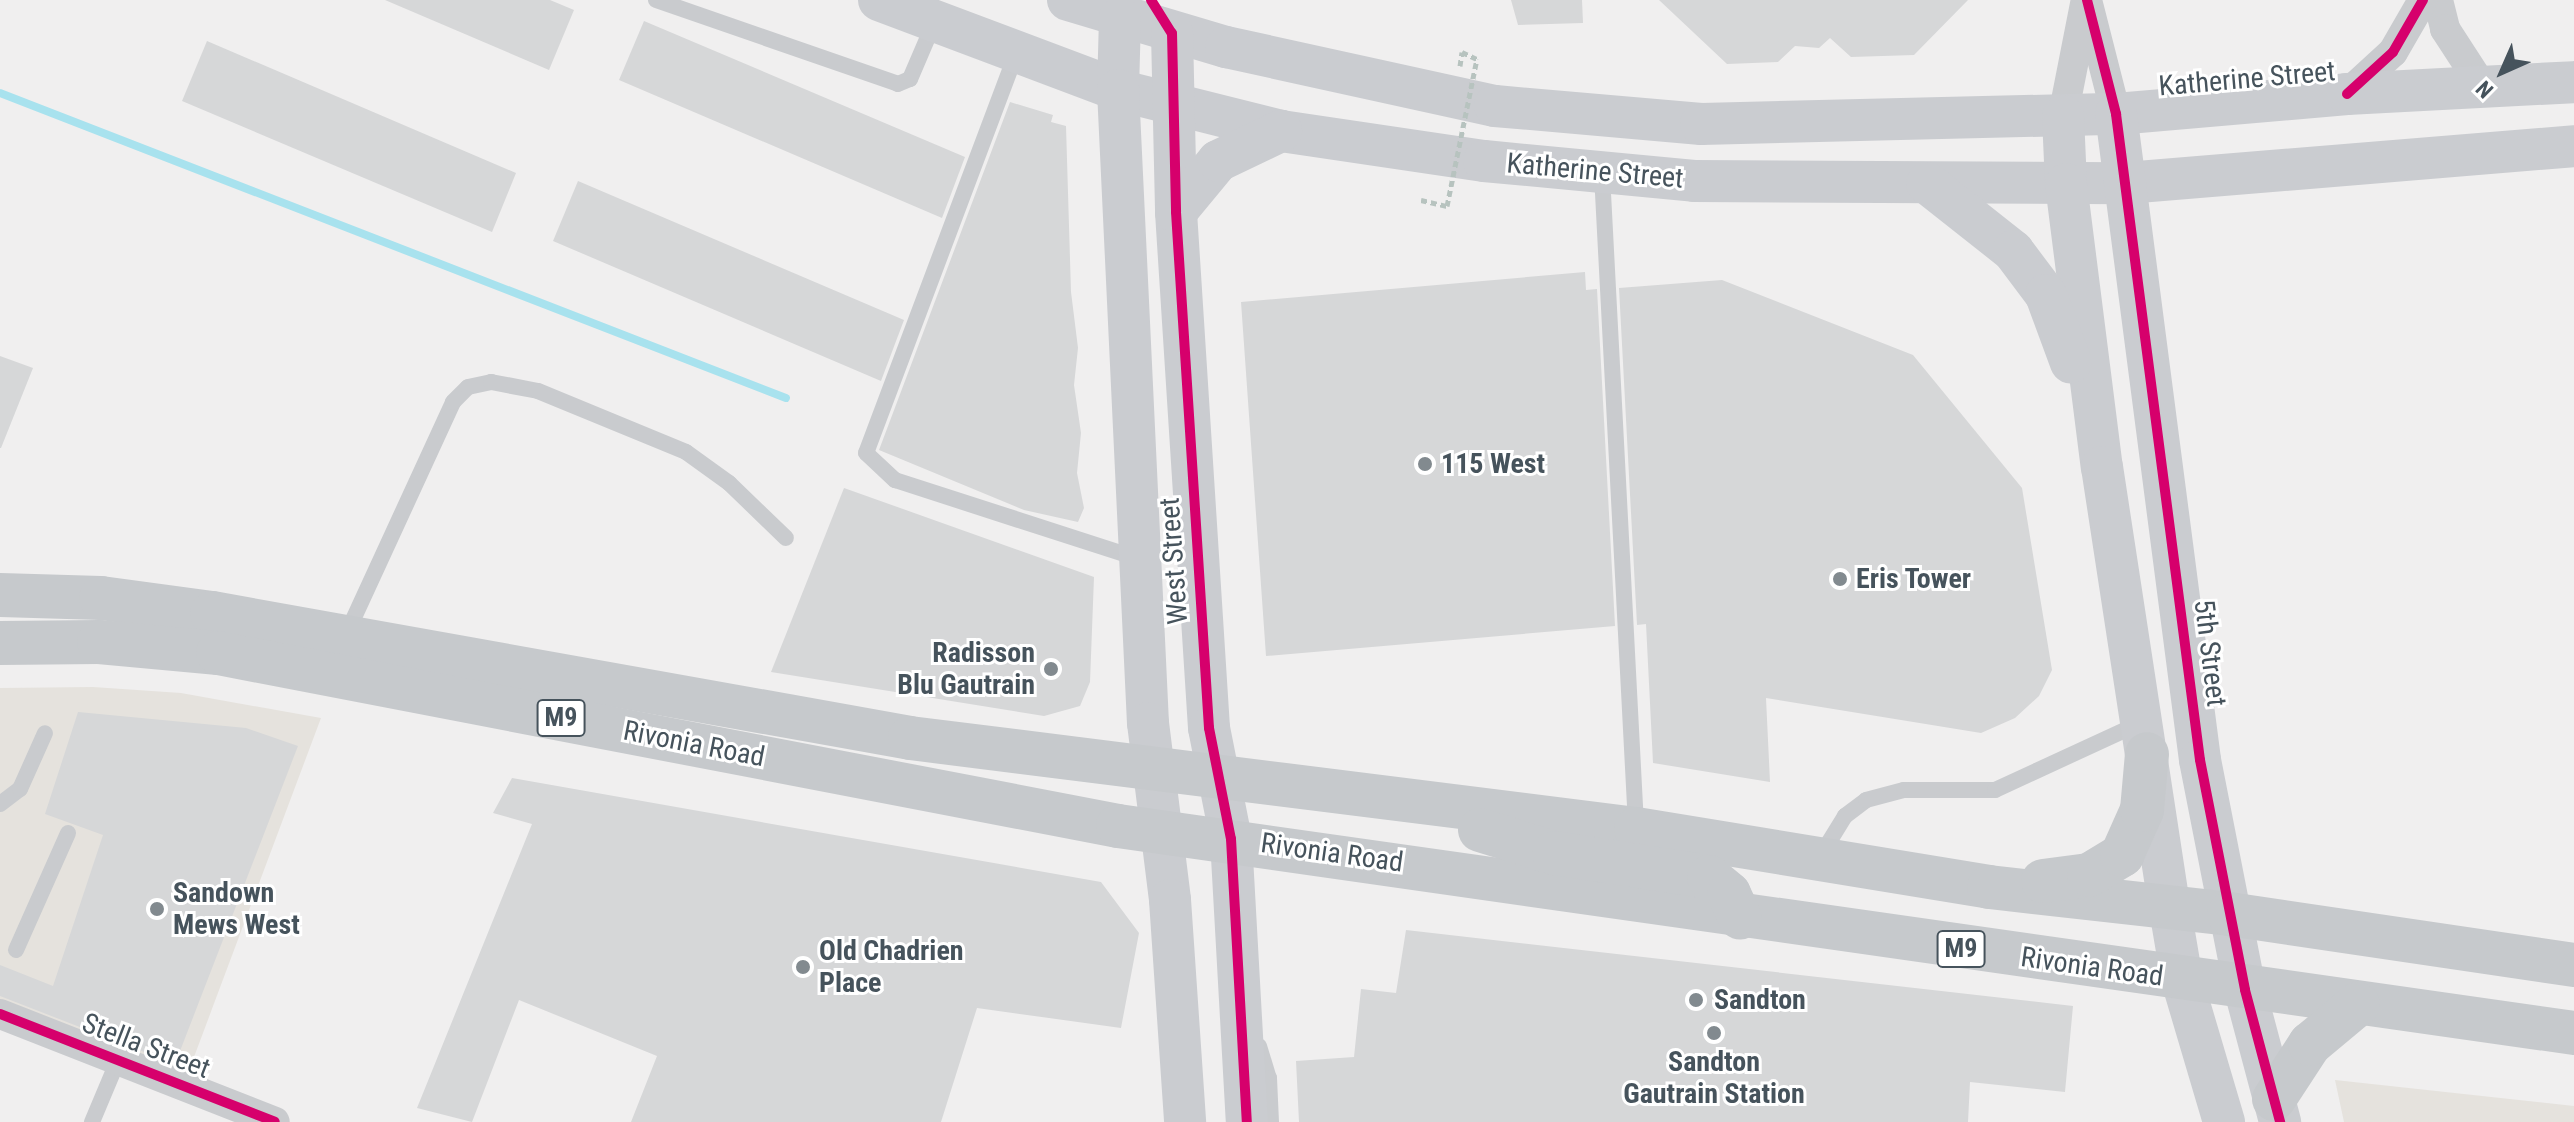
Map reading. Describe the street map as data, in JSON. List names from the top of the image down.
{
  "streets": {
    "main road": ["M9", "Rivonia Road"],
    "street": [
      "Katherine Street",
      "West Street",
      "5th Street",
      "Stella Street"
    ]
  },
  "crossings": [
    ["Katherine Street", "West Street"],
    ["Katherine Street", "5th Street"],
    ["West Street", "Rivonia Road"],
    ["5th Street", "Rivonia Road"]
  ],
  "places": [
    "115 West",
    "Eris Tower",
    "Radisson Blu Gautrain",
    "Sandown Mews West",
    "Old Chadrien Place",
    "Sandton",
    "Sandton Gautrain Station"
  ],
  "north": "bottom left"
}
